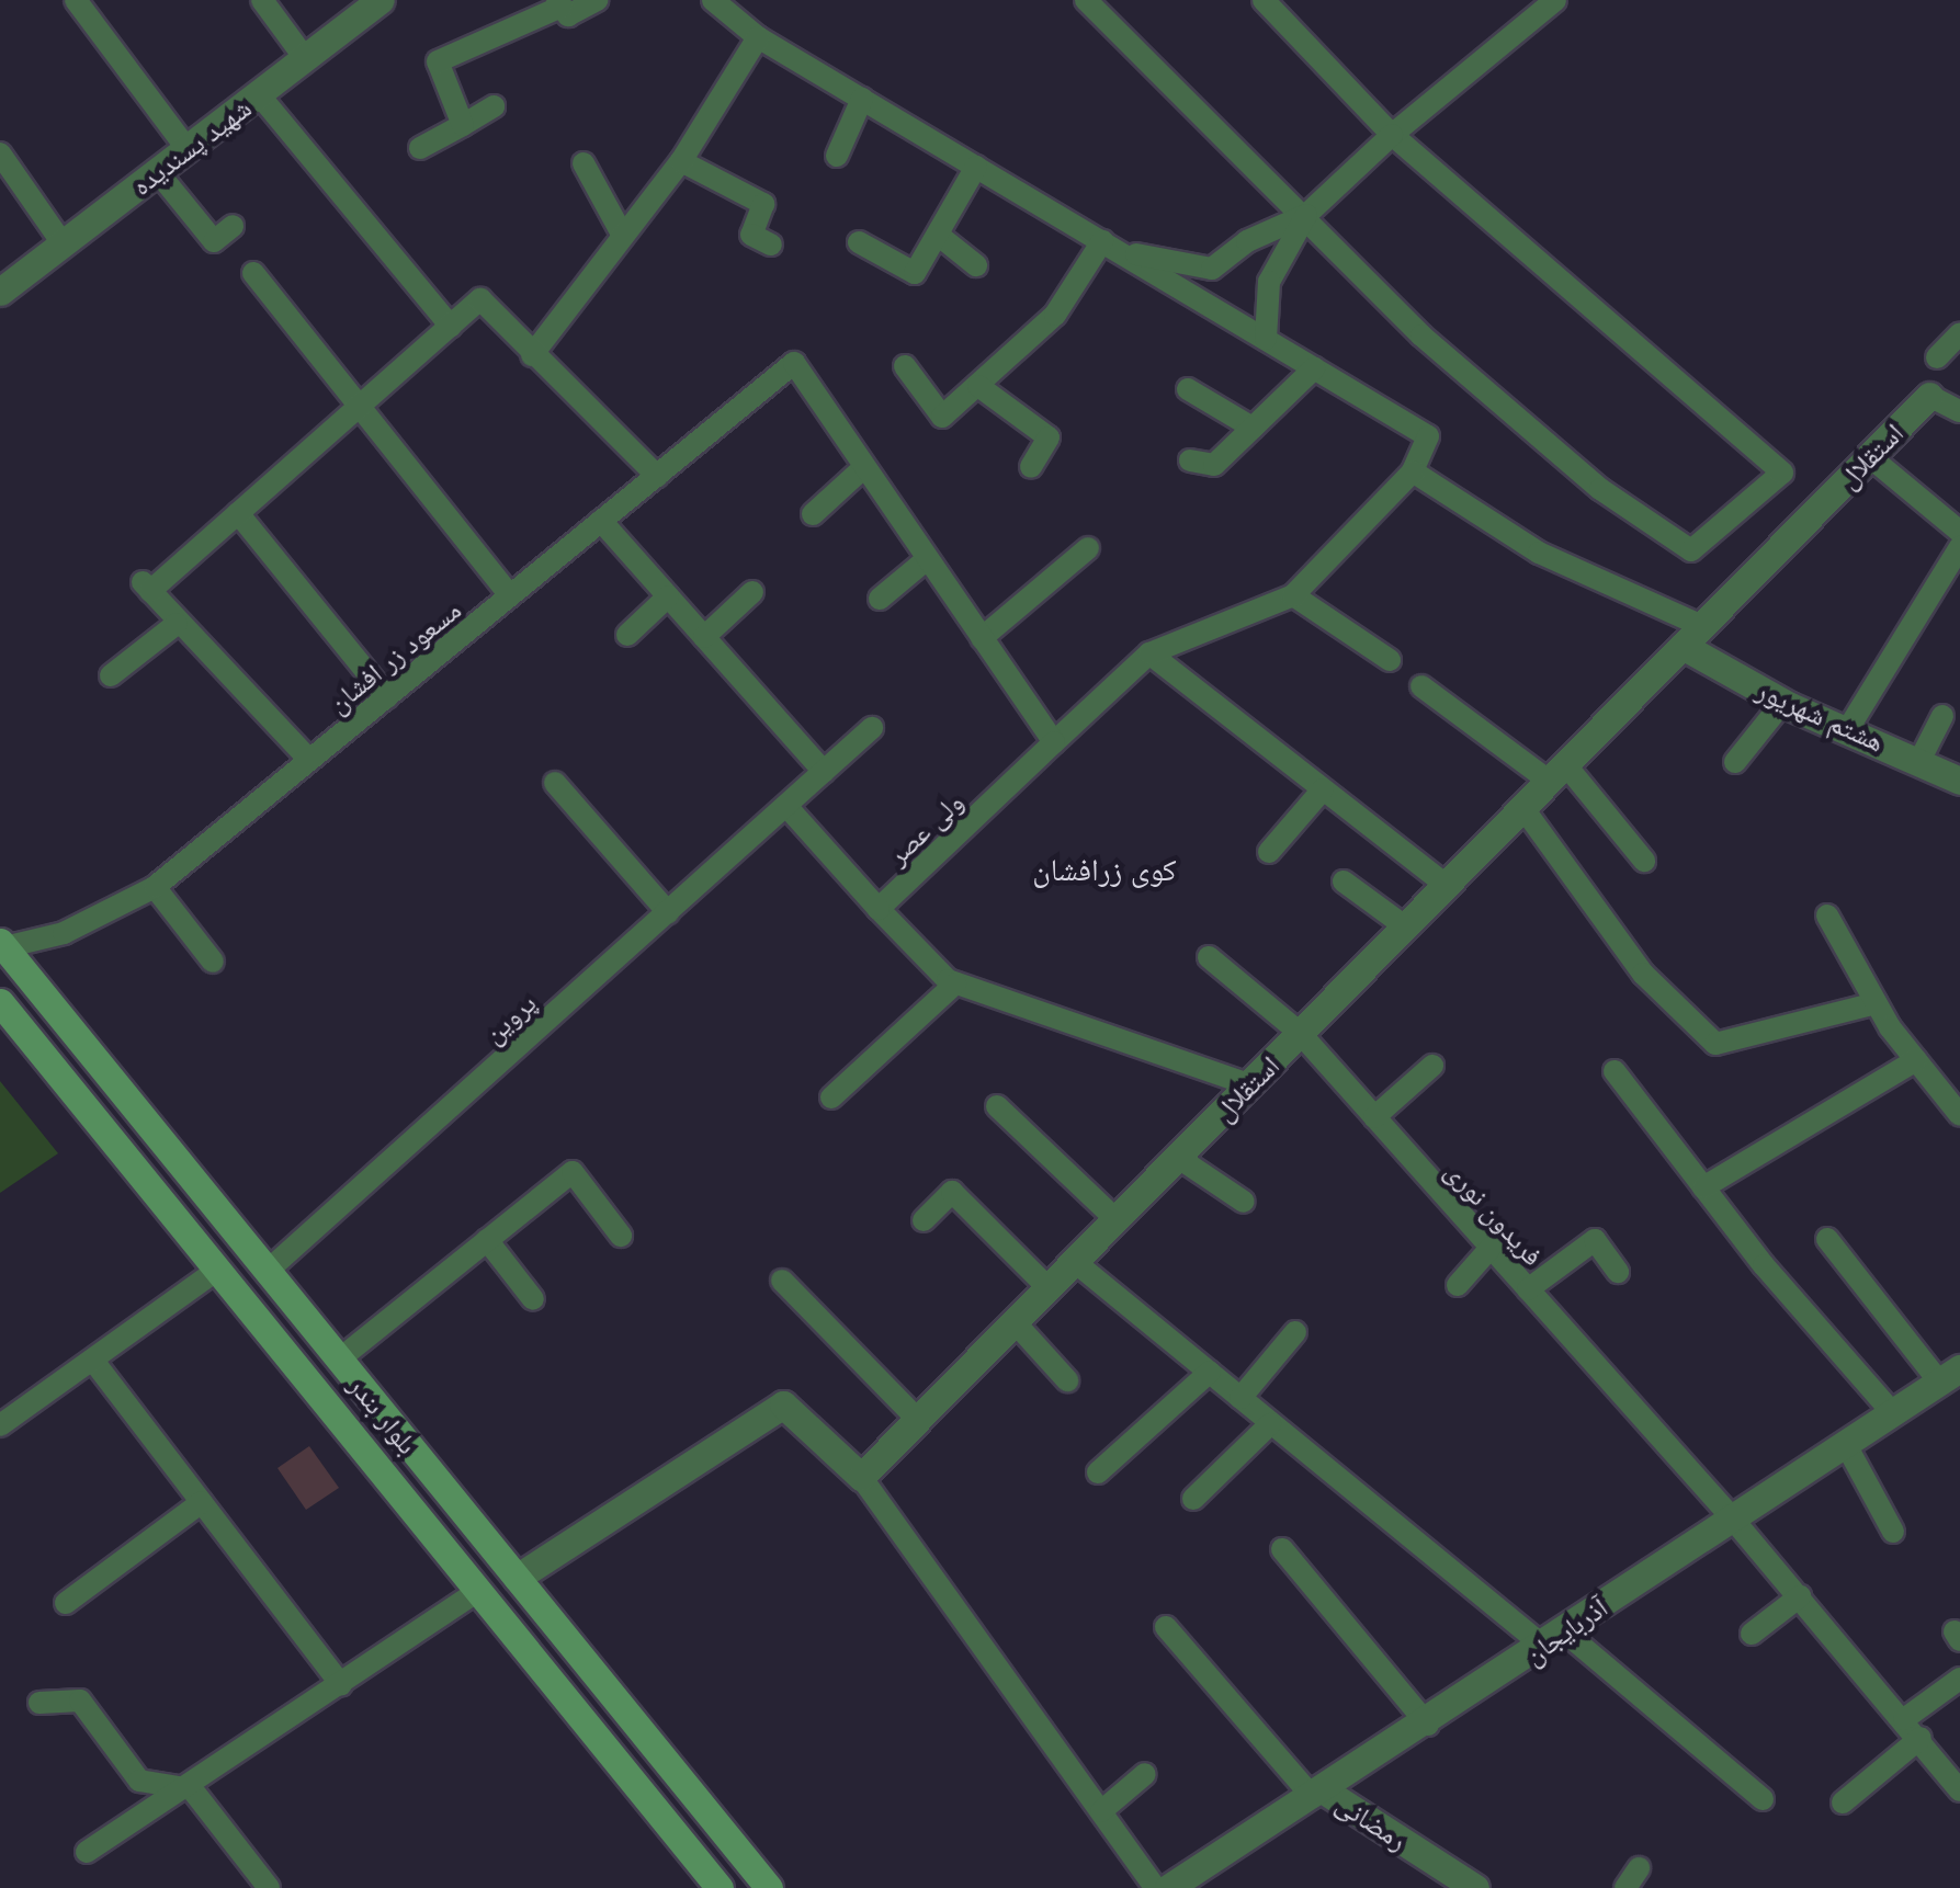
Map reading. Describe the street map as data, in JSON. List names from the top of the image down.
{
  "streets": {
    "main road": ["بلوار بندر"],
    "street": [
      "شهید پسندیده",
      "استقلال",
      "مسعود زر افشان",
      "هشتم شهریور",
      "ولی عصر",
      "پروین",
      "فریدون نوری",
      "آذربایجان",
      "رمضانی"
    ]
  },
  "crossings": [
    ["استقلال", "هشتم شهریور"],
    ["استقلال", "فریدون نوری"],
    ["مسعود زر افشان", "بلوار بندر"],
    ["پروین", "بلوار بندر"],
    ["فریدون نوری", "آذربایجان"],
    ["آذربایجان", "رمضانی"]
  ],
  "districts": ["کوی زرافشان"]
}
